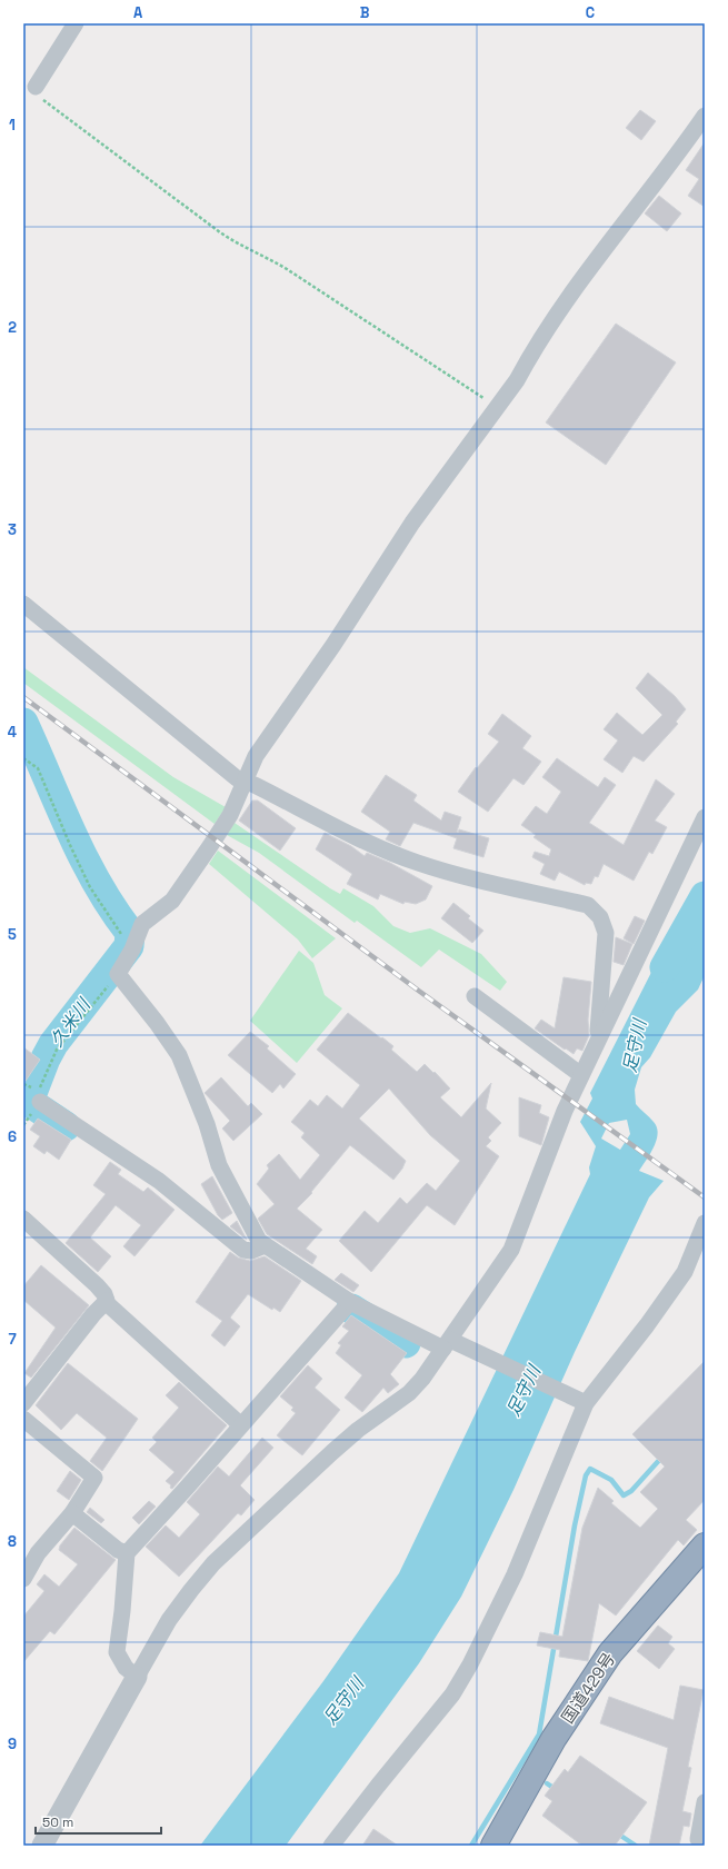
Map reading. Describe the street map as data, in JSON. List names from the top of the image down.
{
  "streets": {
    "highway": ["国道429号"]
  },
  "water": ["久米川", "足守川"],
  "scale_bar": "50 m",
  "grid": {
    "columns": ["A", "B", "C"],
    "rows": [
      "1",
      "2",
      "3",
      "4",
      "5",
      "6",
      "7",
      "8",
      "9"
    ]
  }
}
